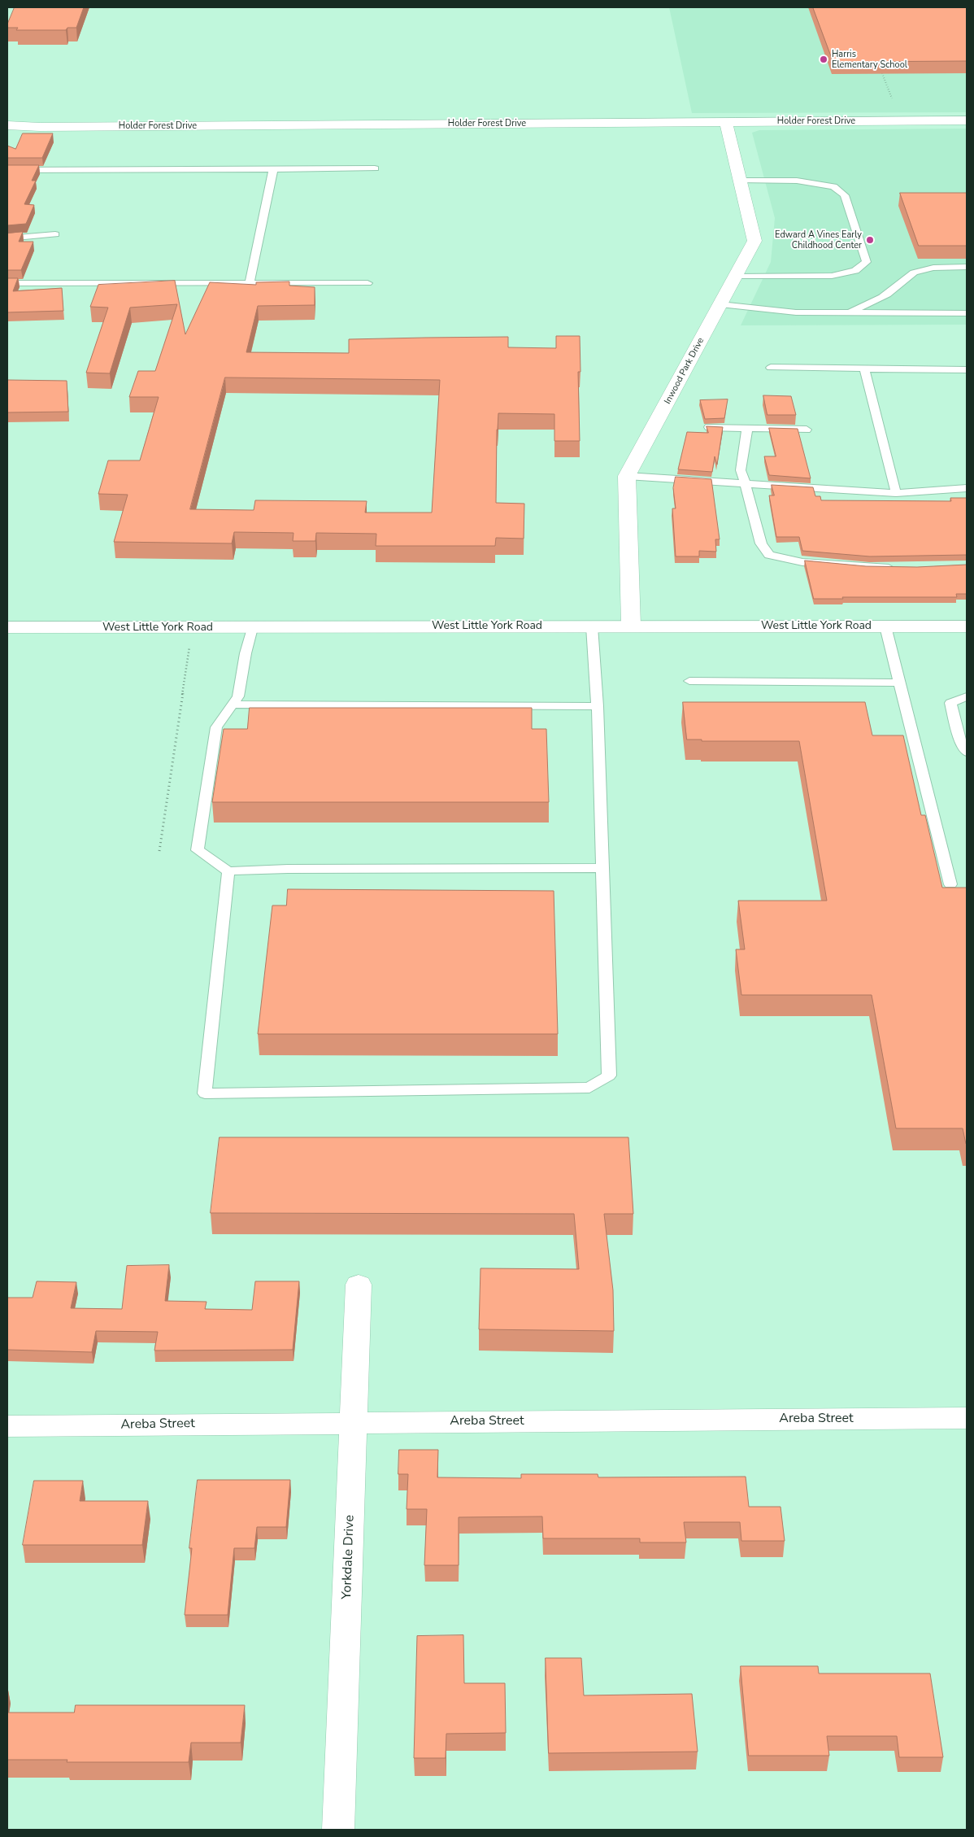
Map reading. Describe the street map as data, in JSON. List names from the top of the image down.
{
  "streets": {
    "street": [
      "Holder Forest Drive",
      "Inwood Park Drive",
      "West Little York Road",
      "Areba Street",
      "Yorkdale Drive"
    ]
  },
  "crossings": [
    ["Holder Forest Drive", "Inwood Park Drive"],
    ["Areba Street", "Yorkdale Drive"]
  ],
  "places": ["Harris Elementary School", "Edward A Vines Early Childhood Center"]
}
